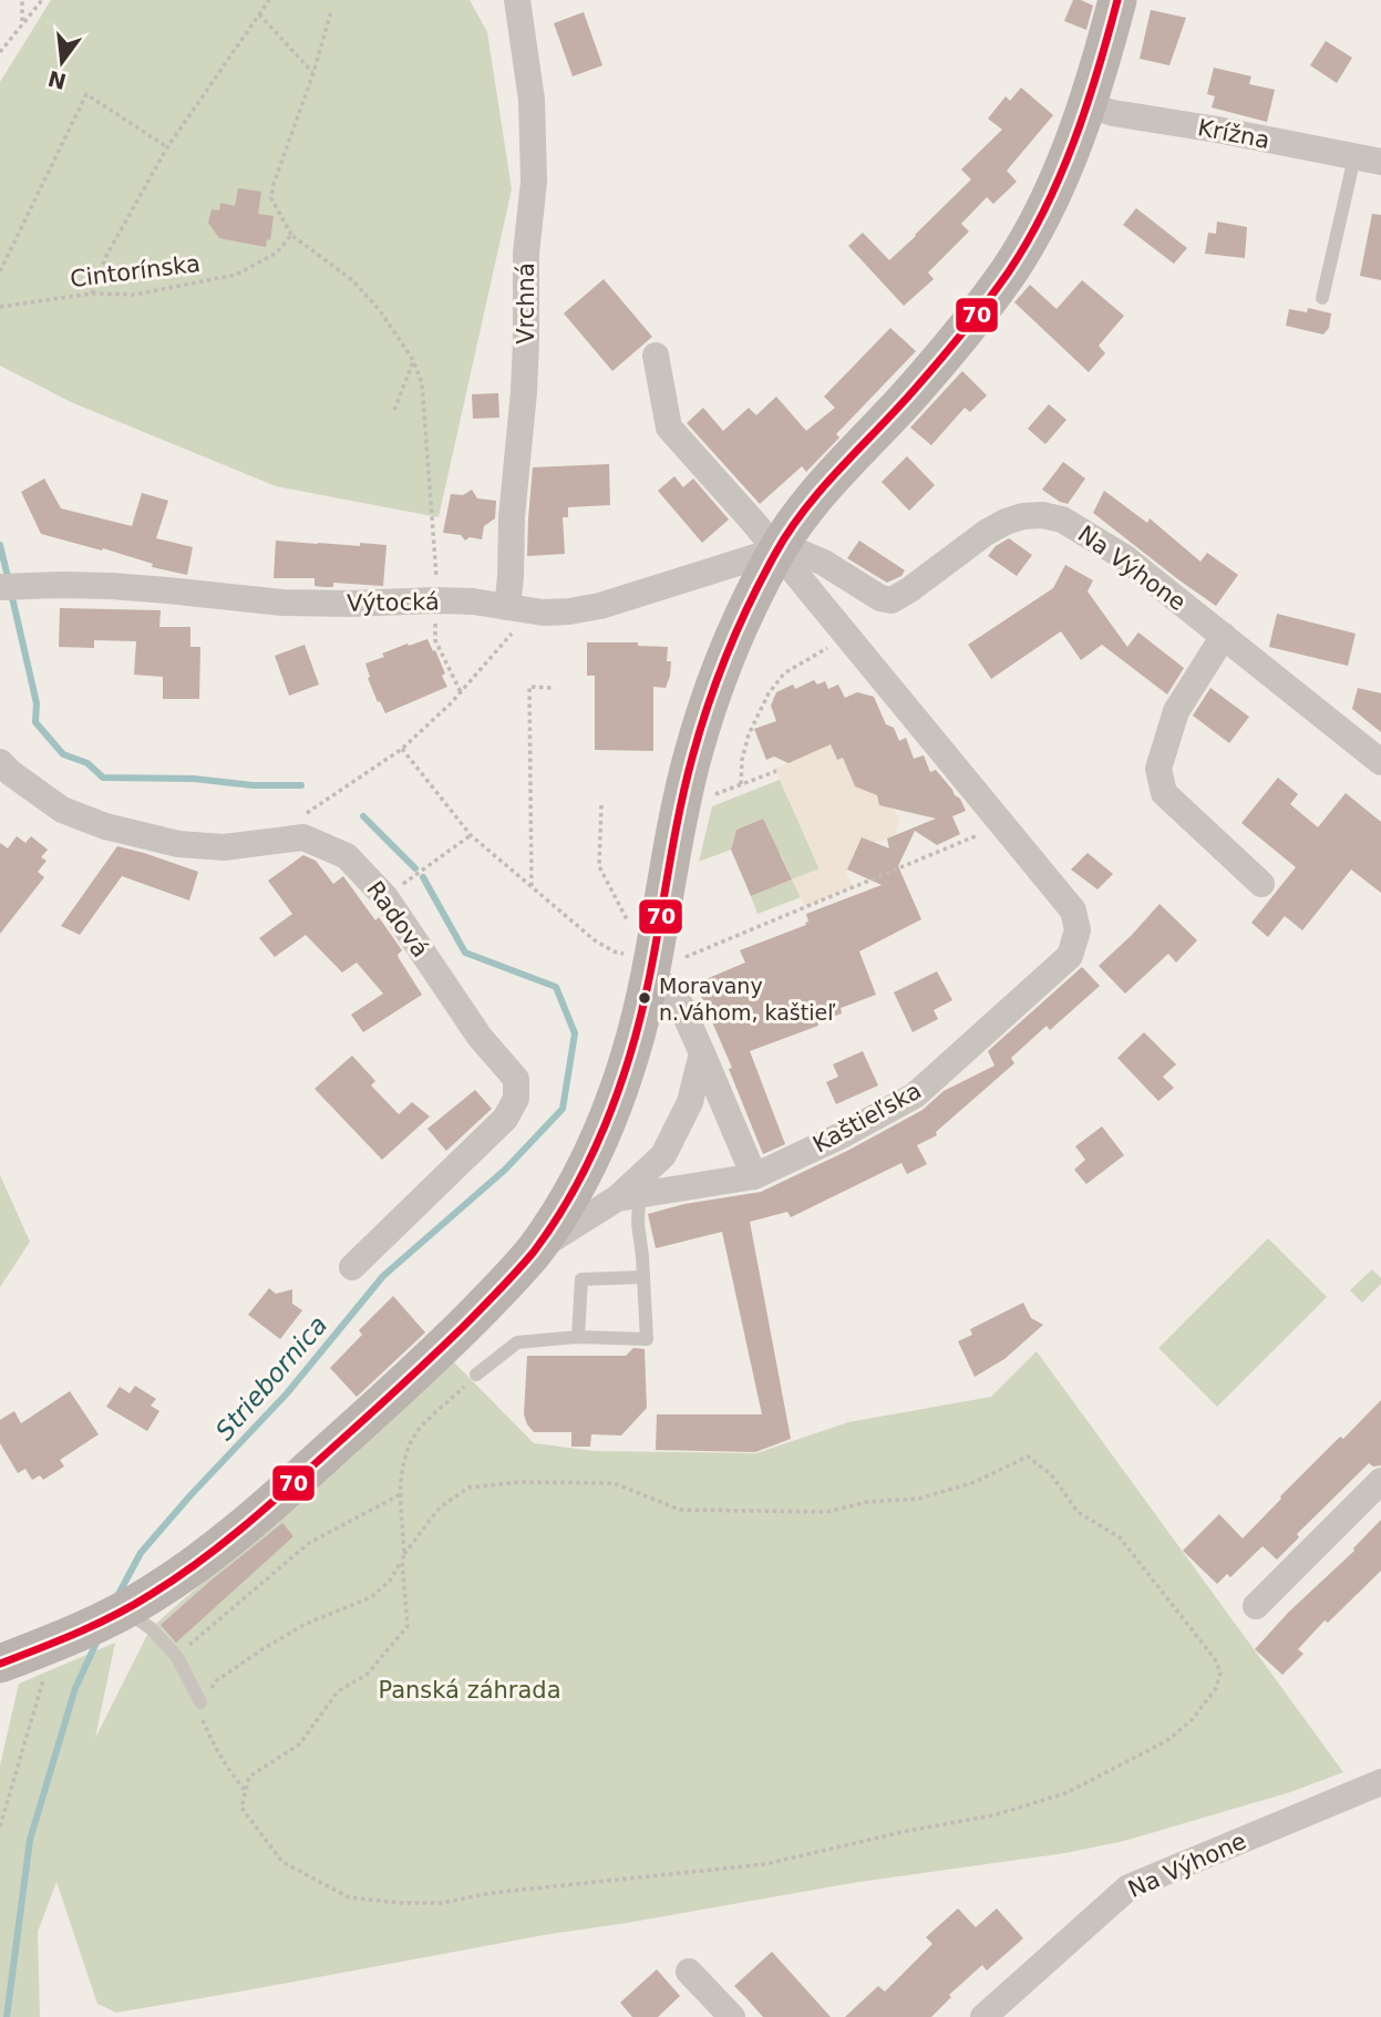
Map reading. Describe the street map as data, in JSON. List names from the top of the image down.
{
  "streets": {
    "street": [
      "Krížna",
      "Vrchná",
      "Na Výhone",
      "Výtocká",
      "Radová",
      "Kaštieľska"
    ],
    "path": ["Cintorínska"]
  },
  "crossings": [
    ["Vrchná", "Výtocká"],
    ["Na Výhone", "Výtocká"]
  ],
  "water": ["Striebornica"],
  "parks": ["Panská záhrada"],
  "places": ["Moravany n.Váhom, kaštieľ"],
  "lines": ["transit line 70"],
  "north": "bottom"
}
